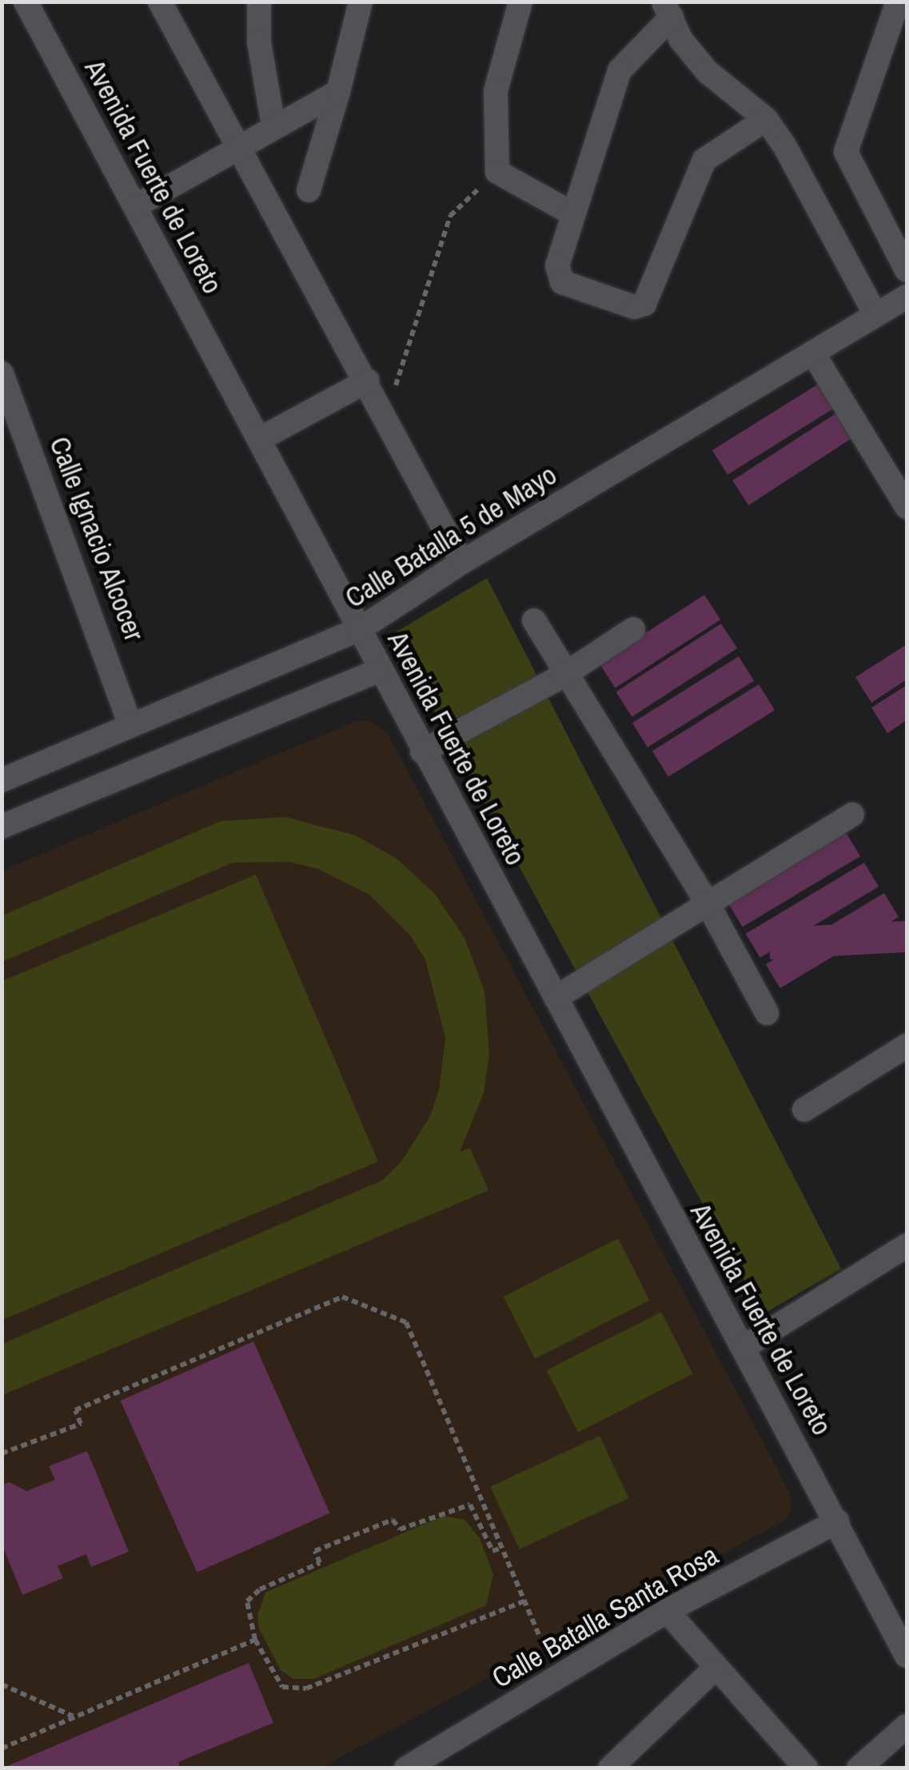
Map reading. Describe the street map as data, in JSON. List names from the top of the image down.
{
  "streets": {
    "street": [
      "Avenida Fuerte de Loreto",
      "Calle Batalla 5 de Mayo",
      "Calle Ignacio Alcocer",
      "Calle Batalla Santa Rosa"
    ]
  },
  "crossings": [
    ["Avenida Fuerte de Loreto", "Calle Batalla 5 de Mayo"],
    ["Avenida Fuerte de Loreto", "Calle Batalla Santa Rosa"],
    ["Calle Batalla 5 de Mayo", "Calle Ignacio Alcocer"]
  ]
}
